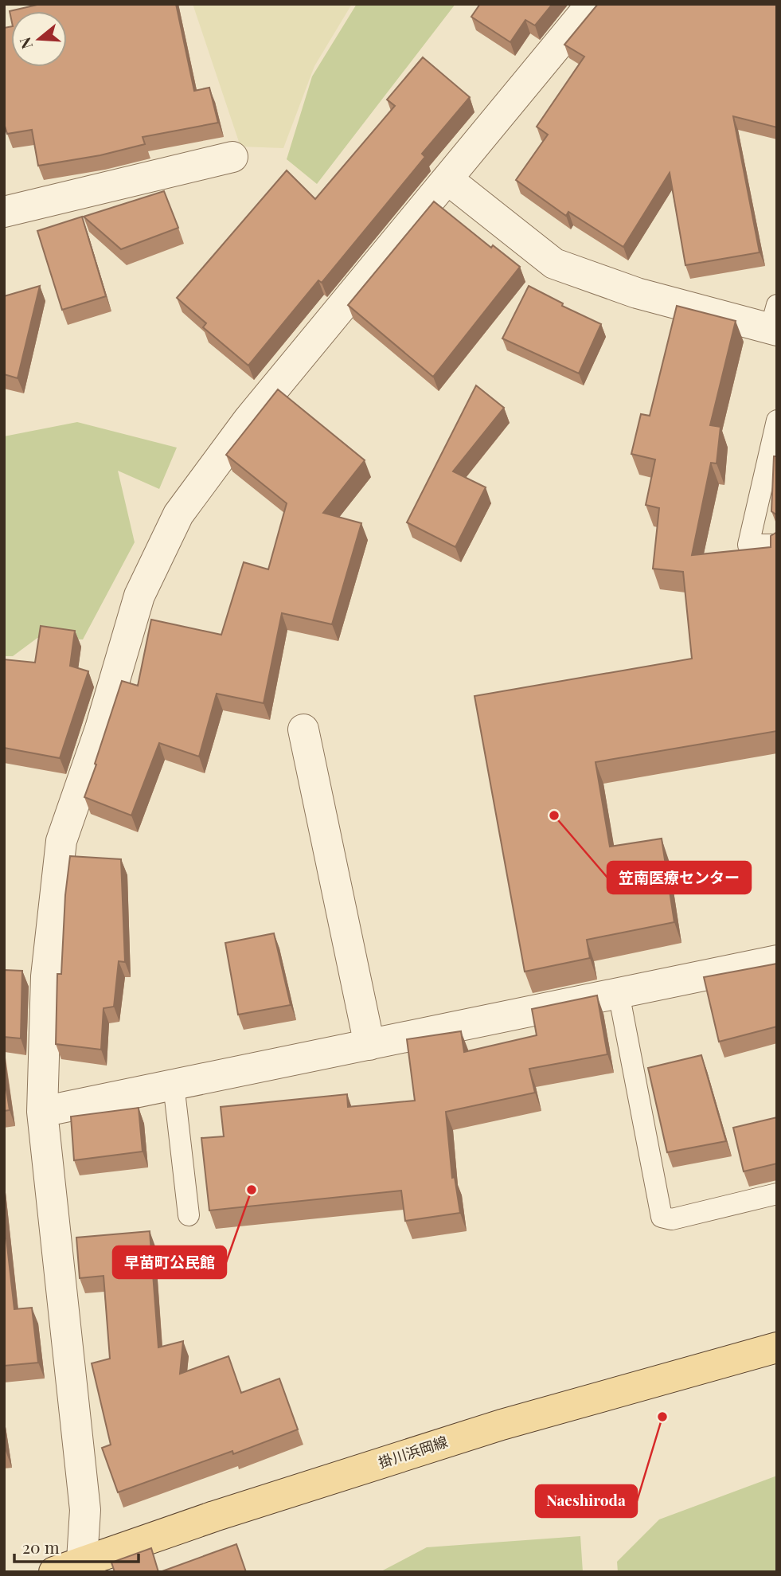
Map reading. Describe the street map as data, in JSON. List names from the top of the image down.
{
  "streets": {
    "main road": ["掛川浜岡線"]
  },
  "places": ["笠南医療センター", "早苗町公民館", "Naeshiroda"],
  "scale_bar": "20 m",
  "north": "left"
}
